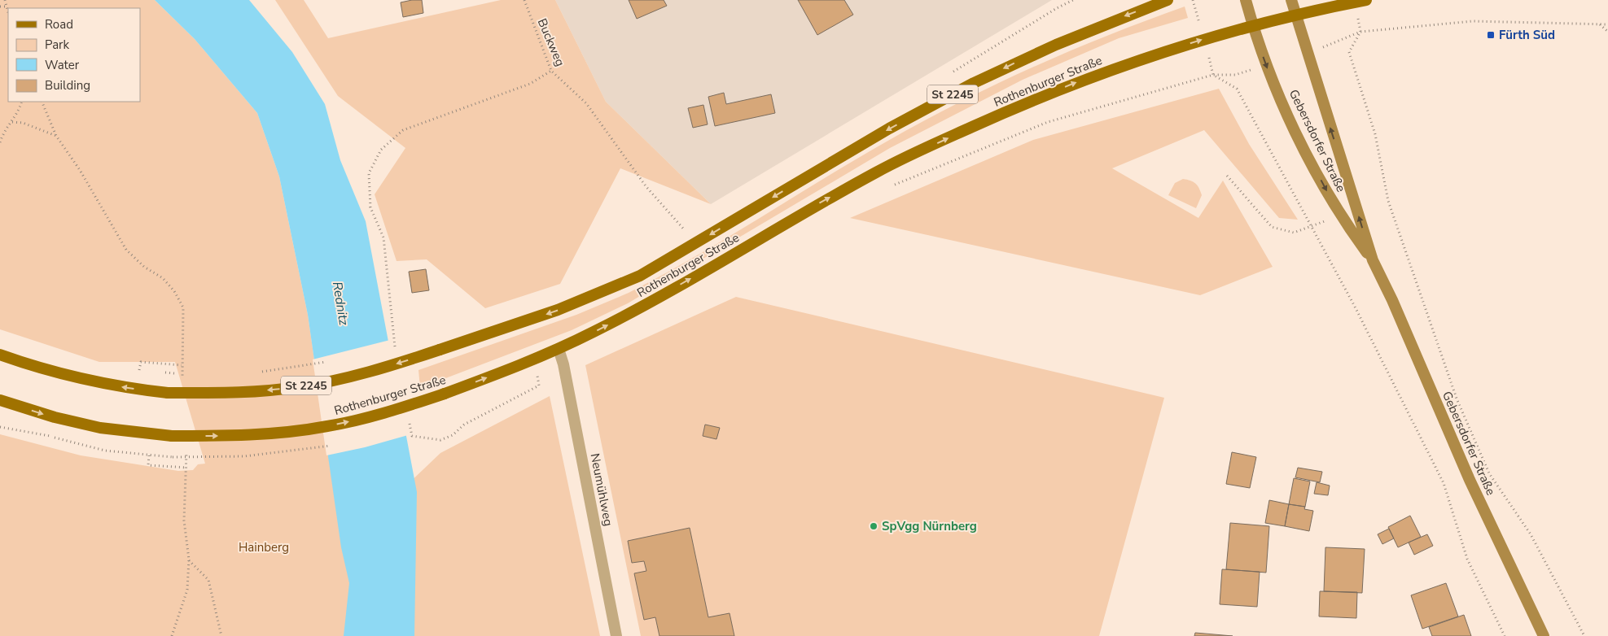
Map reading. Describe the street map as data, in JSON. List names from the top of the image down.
{
  "streets": {
    "main road": ["Rothenburger Straße", "St 2245", "Gebersdorfer Straße"],
    "street": ["Neumühlweg"],
    "path": ["Buckweg"]
  },
  "crossings": [
    ["Rothenburger Straße", "Gebersdorfer Straße"],
    ["Rothenburger Straße", "Neumühlweg"]
  ],
  "water": ["Rednitz"],
  "parks": ["Hainberg"],
  "places": {
    "transit": ["Fürth Süd"],
    "other": ["SpVgg Nürnberg"]
  },
  "legend": [
    "Road",
    "Park",
    "Water",
    "Building"
  ]
}
